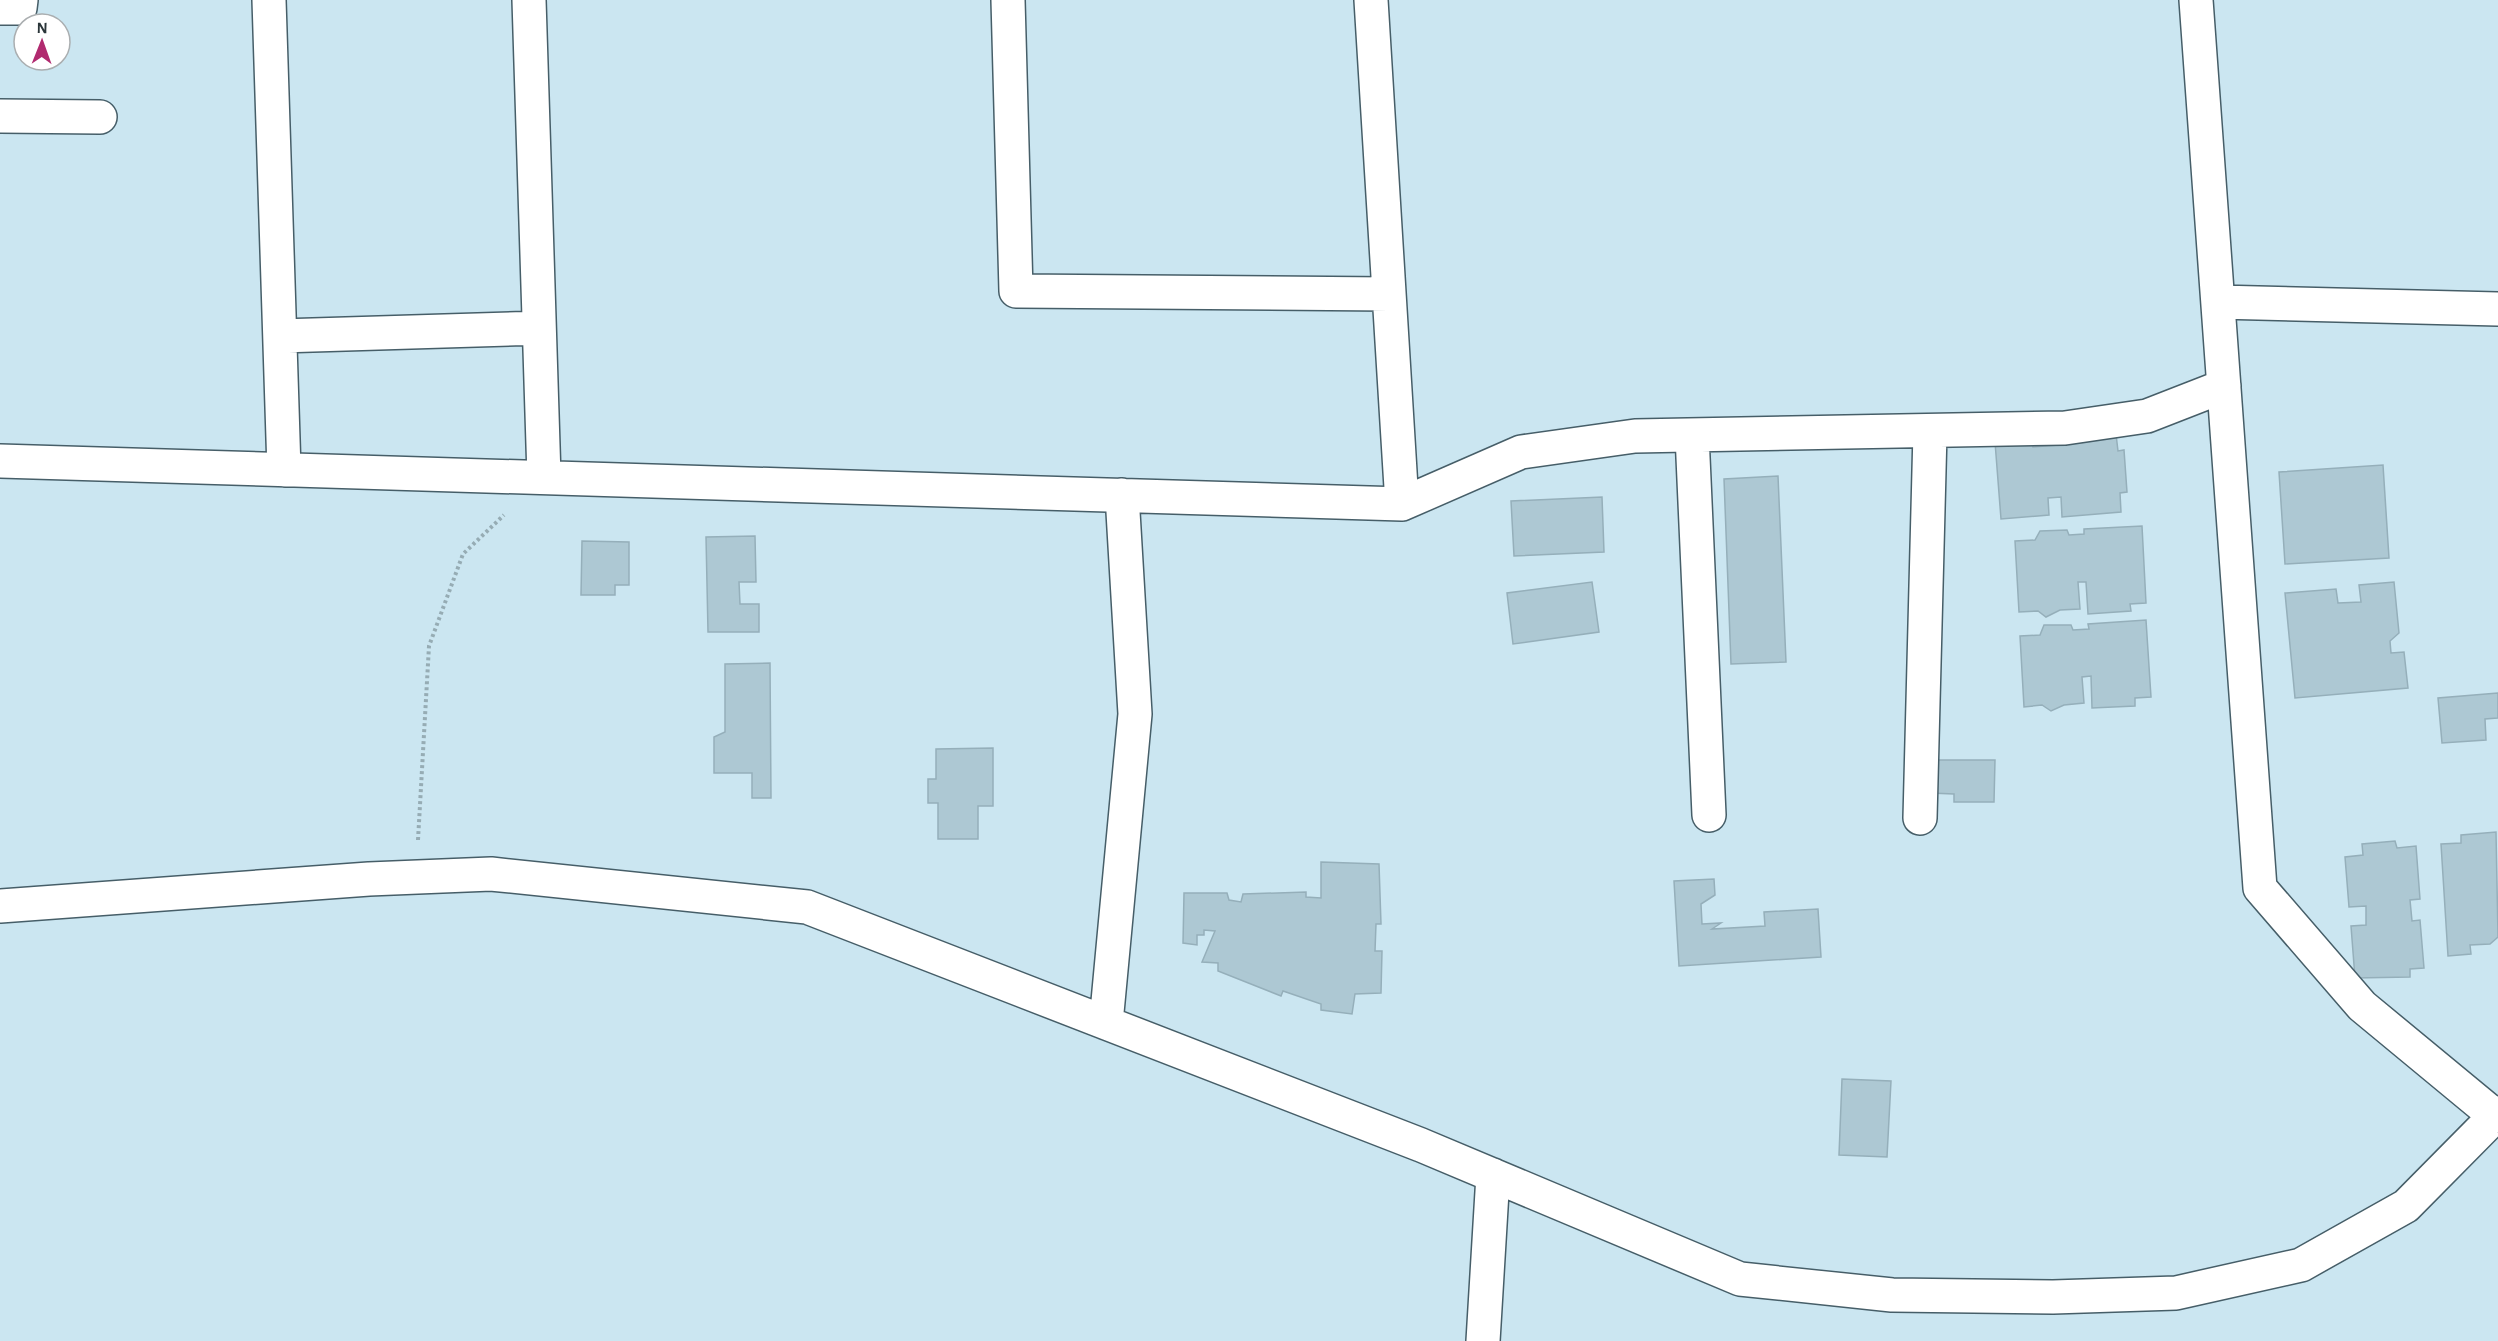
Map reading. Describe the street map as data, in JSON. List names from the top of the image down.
{
  "north": "top"
}
